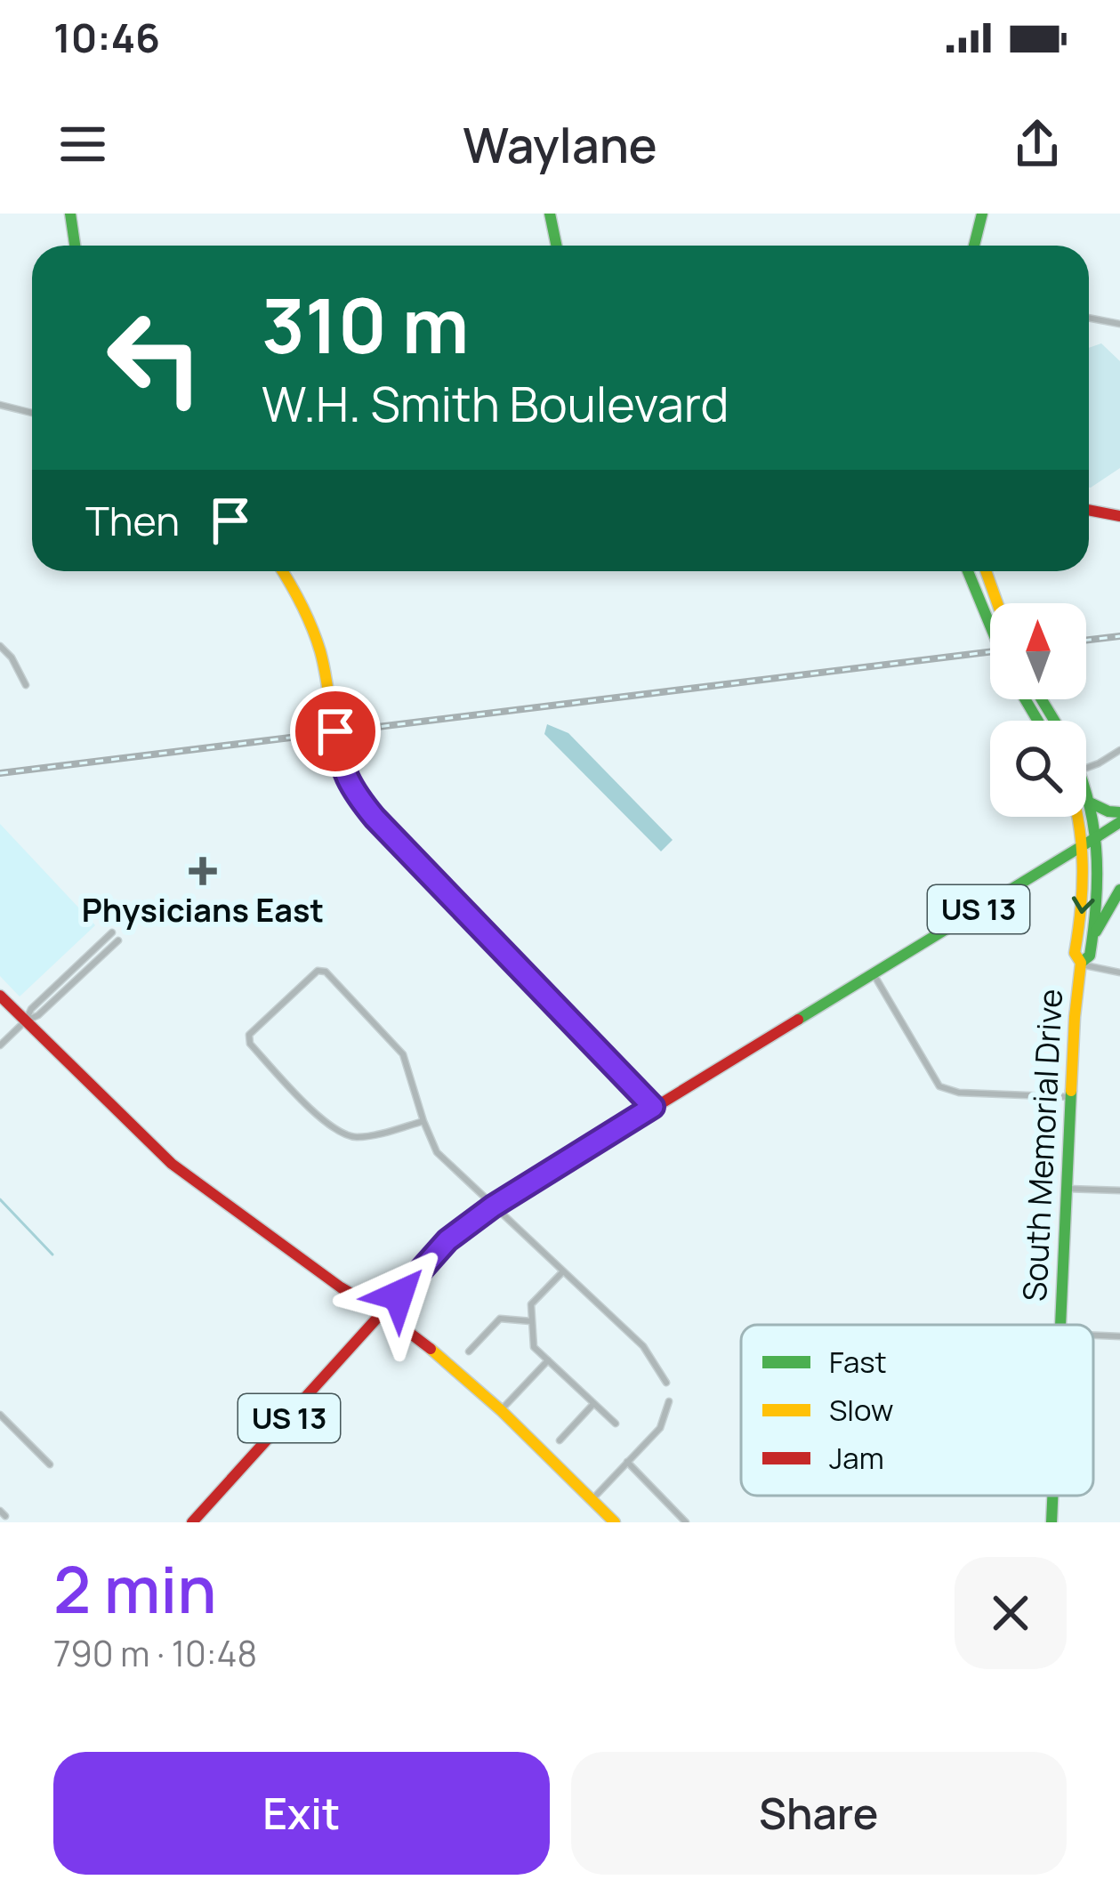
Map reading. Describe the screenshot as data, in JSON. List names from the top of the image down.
{
  "streets": {
    "main road": ["US 13", "South Memorial Drive"]
  },
  "crossings": [
    ["US 13", "South Memorial Drive"]
  ],
  "places": {
    "health": ["Physicians East"]
  },
  "legend": ["Fast", "Slow", "Jam"],
  "north": "top",
  "page": {
    "status": "10:46",
    "header": "Waylane",
    "turn": ["310 m", "W.H. Smith Boulevard"],
    "then": "Then",
    "heading": ["2 min", "790 m · 10:48"],
    "buttons": ["Exit", "Share"]
  }
}
